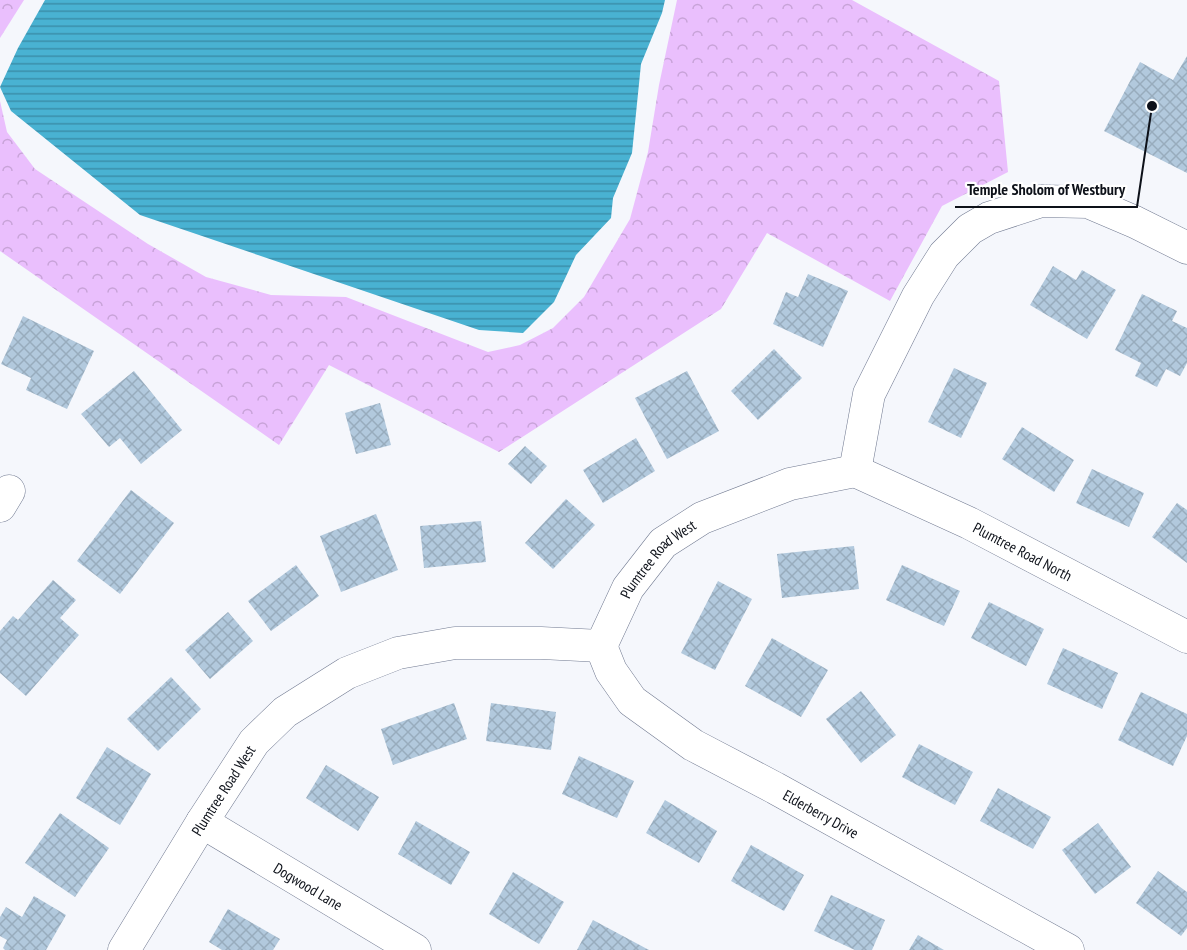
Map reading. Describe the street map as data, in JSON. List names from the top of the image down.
{
  "streets": {
    "street": [
      "Plumtree Road North",
      "Plumtree Road West",
      "Elderberry Drive",
      "Dogwood Lane"
    ]
  },
  "crossings": [
    ["Plumtree Road North", "Plumtree Road West"],
    ["Plumtree Road West", "Elderberry Drive"],
    ["Plumtree Road West", "Dogwood Lane"]
  ],
  "places": ["Temple Sholom of Westbury"]
}
